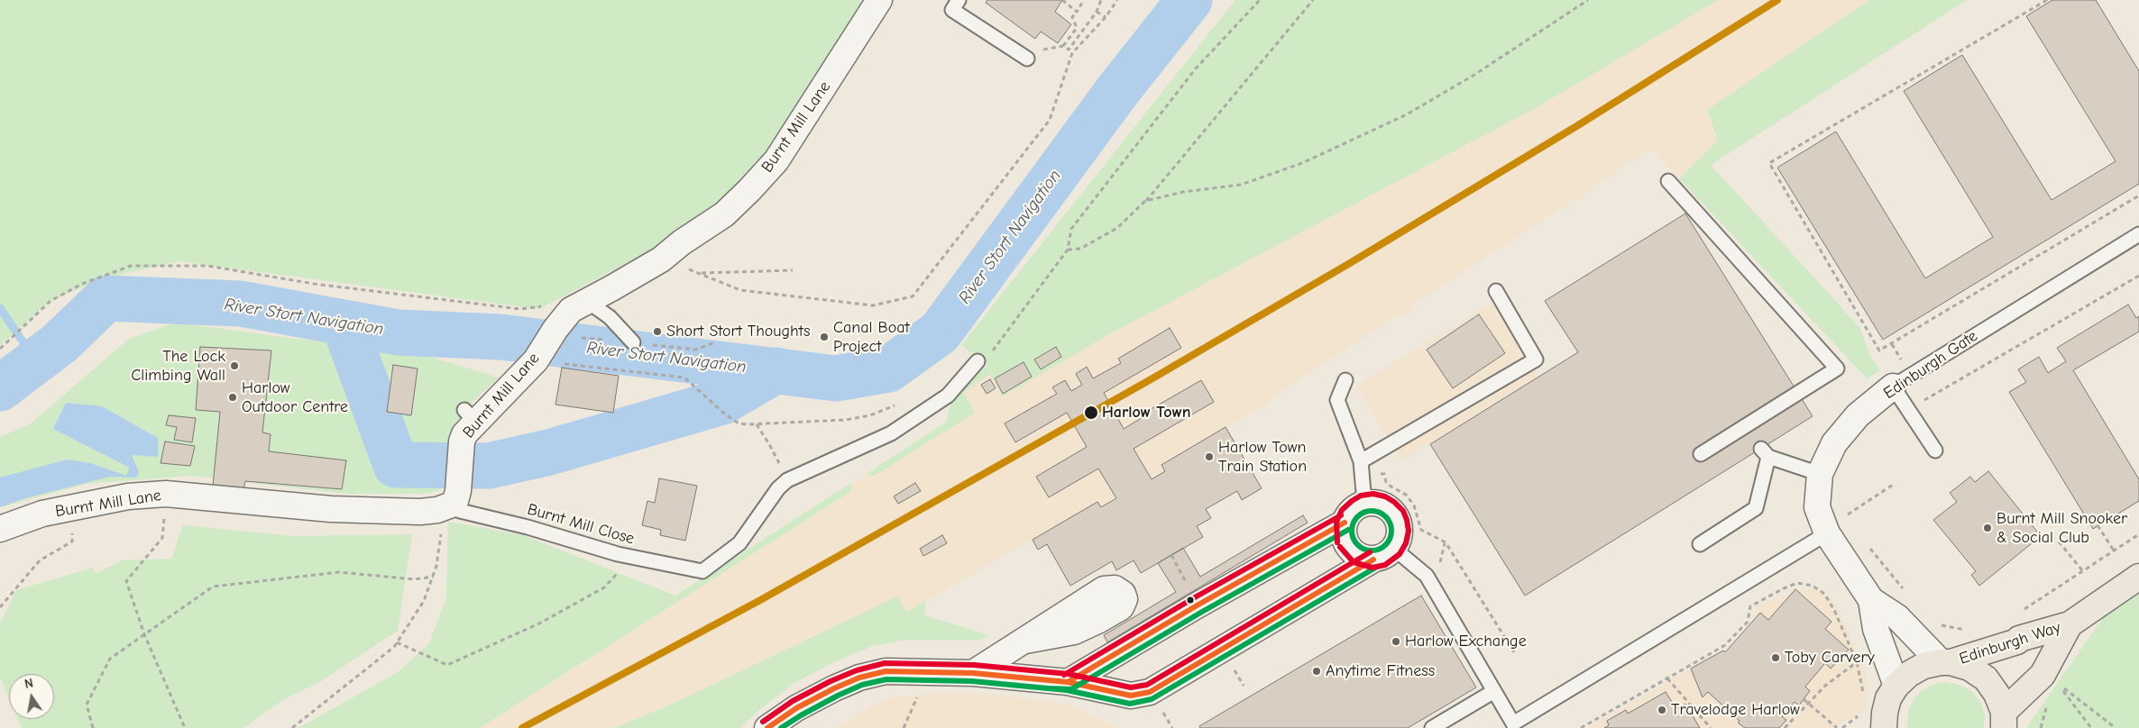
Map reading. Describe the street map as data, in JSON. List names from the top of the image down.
{
  "streets": {
    "highway": ["Edinburgh Way"],
    "street": ["Burnt Mill Lane", "Edinburgh Gate"],
    "lane": ["Burnt Mill Close"]
  },
  "crossings": [
    ["Burnt Mill Lane", "Burnt Mill Close"],
    ["Edinburgh Gate", "Edinburgh Way"]
  ],
  "water": ["River Stort Navigation"],
  "places": [
    "Short Stort Thoughts",
    "Canal Boat Project",
    "The Lock Climbing Wall",
    "Harlow Outdoor Centre",
    "Harlow Town",
    "Harlow Town Train Station",
    "Burnt Mill Snooker & Social Club",
    "Harlow Exchange",
    "Toby Carvery",
    "Anytime Fitness",
    "Travelodge Harlow"
  ],
  "north": "top"
}
